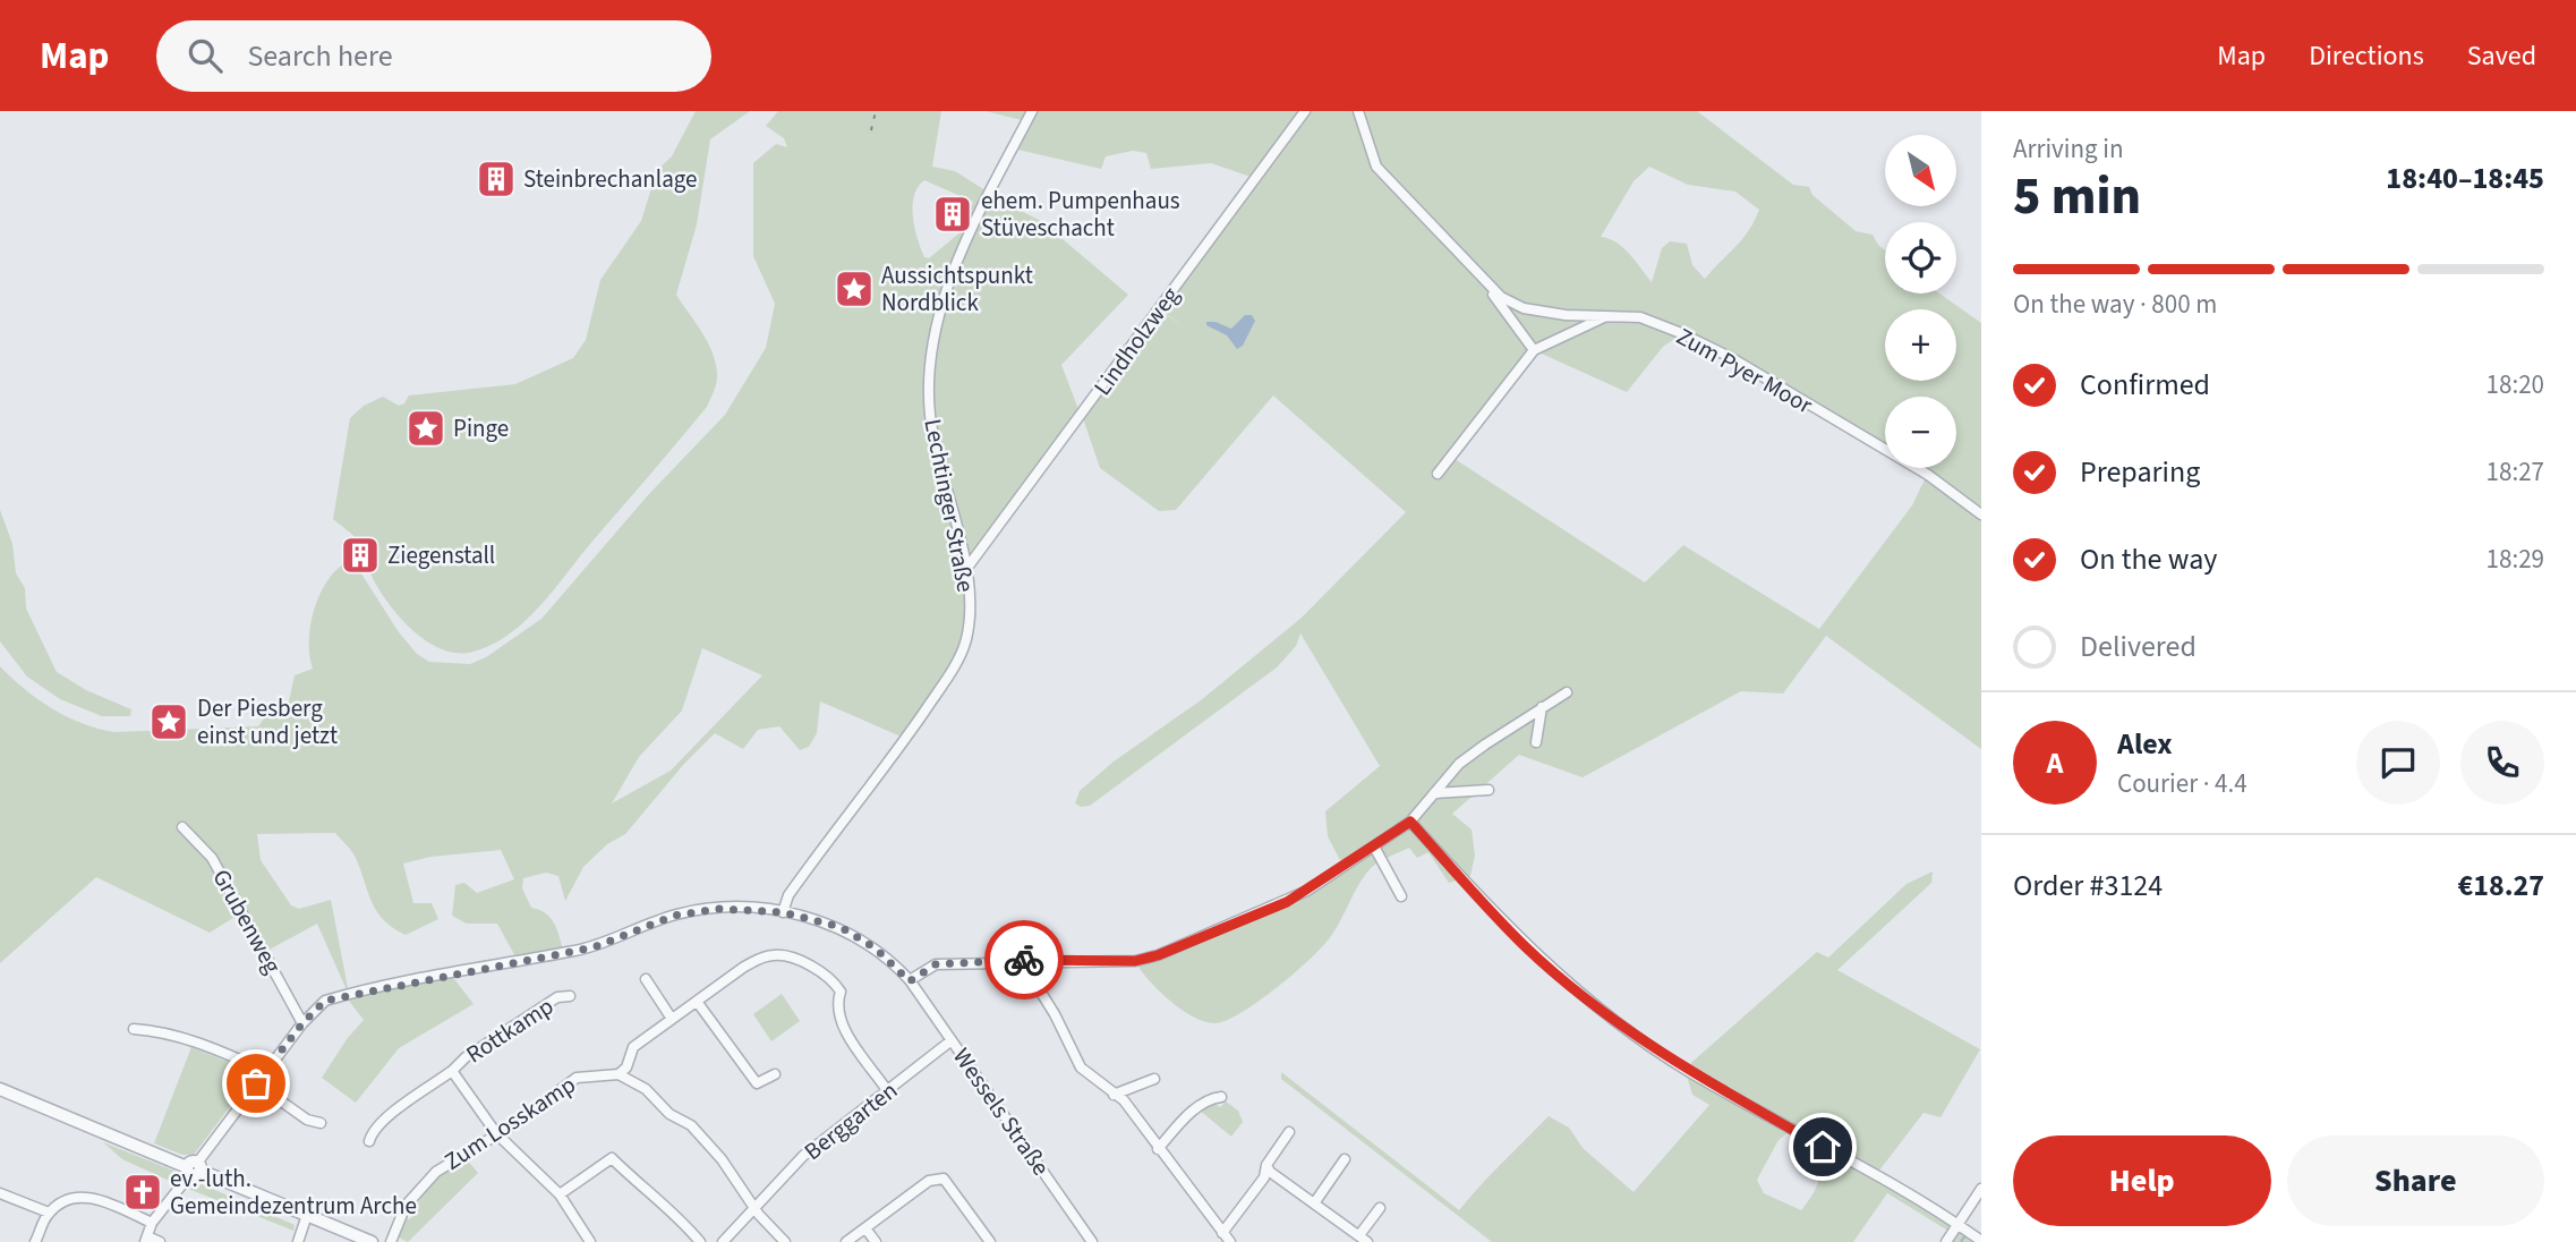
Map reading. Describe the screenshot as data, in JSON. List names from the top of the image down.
{
  "streets": {
    "street": [
      "Lindholzweg",
      "Zum Pyer Moor",
      "Lechtinger Straße",
      "Grubenweg",
      "Rottkamp",
      "Wessels Straße",
      "Berggarten",
      "Zum Losskamp"
    ]
  },
  "crossings": [
    ["Lindholzweg", "Lechtinger Straße"],
    ["Lechtinger Straße", "Wessels Straße"],
    ["Grubenweg", "Wessels Straße"],
    ["Rottkamp", "Zum Losskamp"],
    ["Wessels Straße", "Berggarten"]
  ],
  "places": {
    "building": ["Steinbrechanlage", "ehem. Pumpenhaus Stüveschacht", "Ziegenstall"],
    "place": ["Aussichtspunkt Nordblick", "Pinge", "Der Piesberg einst und jetzt"],
    "church": ["ev.-luth. Gemeindezentrum Arche"]
  },
  "north": "bottom right",
  "page": {
    "header": "Map",
    "search": "Search here",
    "nav": ["Map", "Directions", "Saved"],
    "heading": ["5 min", "Arriving in", "18:40–18:45"],
    "panel": [
      "Alex",
      "Courier · 4.4",
      "Order #3124",
      "€18.27"
    ],
    "map_buttons": ["+", "−"],
    "bar": "On the way · 800 m",
    "list": [
      ["Confirmed", "18:20"],
      ["Preparing", "18:27"],
      ["On the way", "18:29"],
      "Delivered"
    ],
    "round": "A",
    "buttons": ["Help", "Share"]
  }
}
